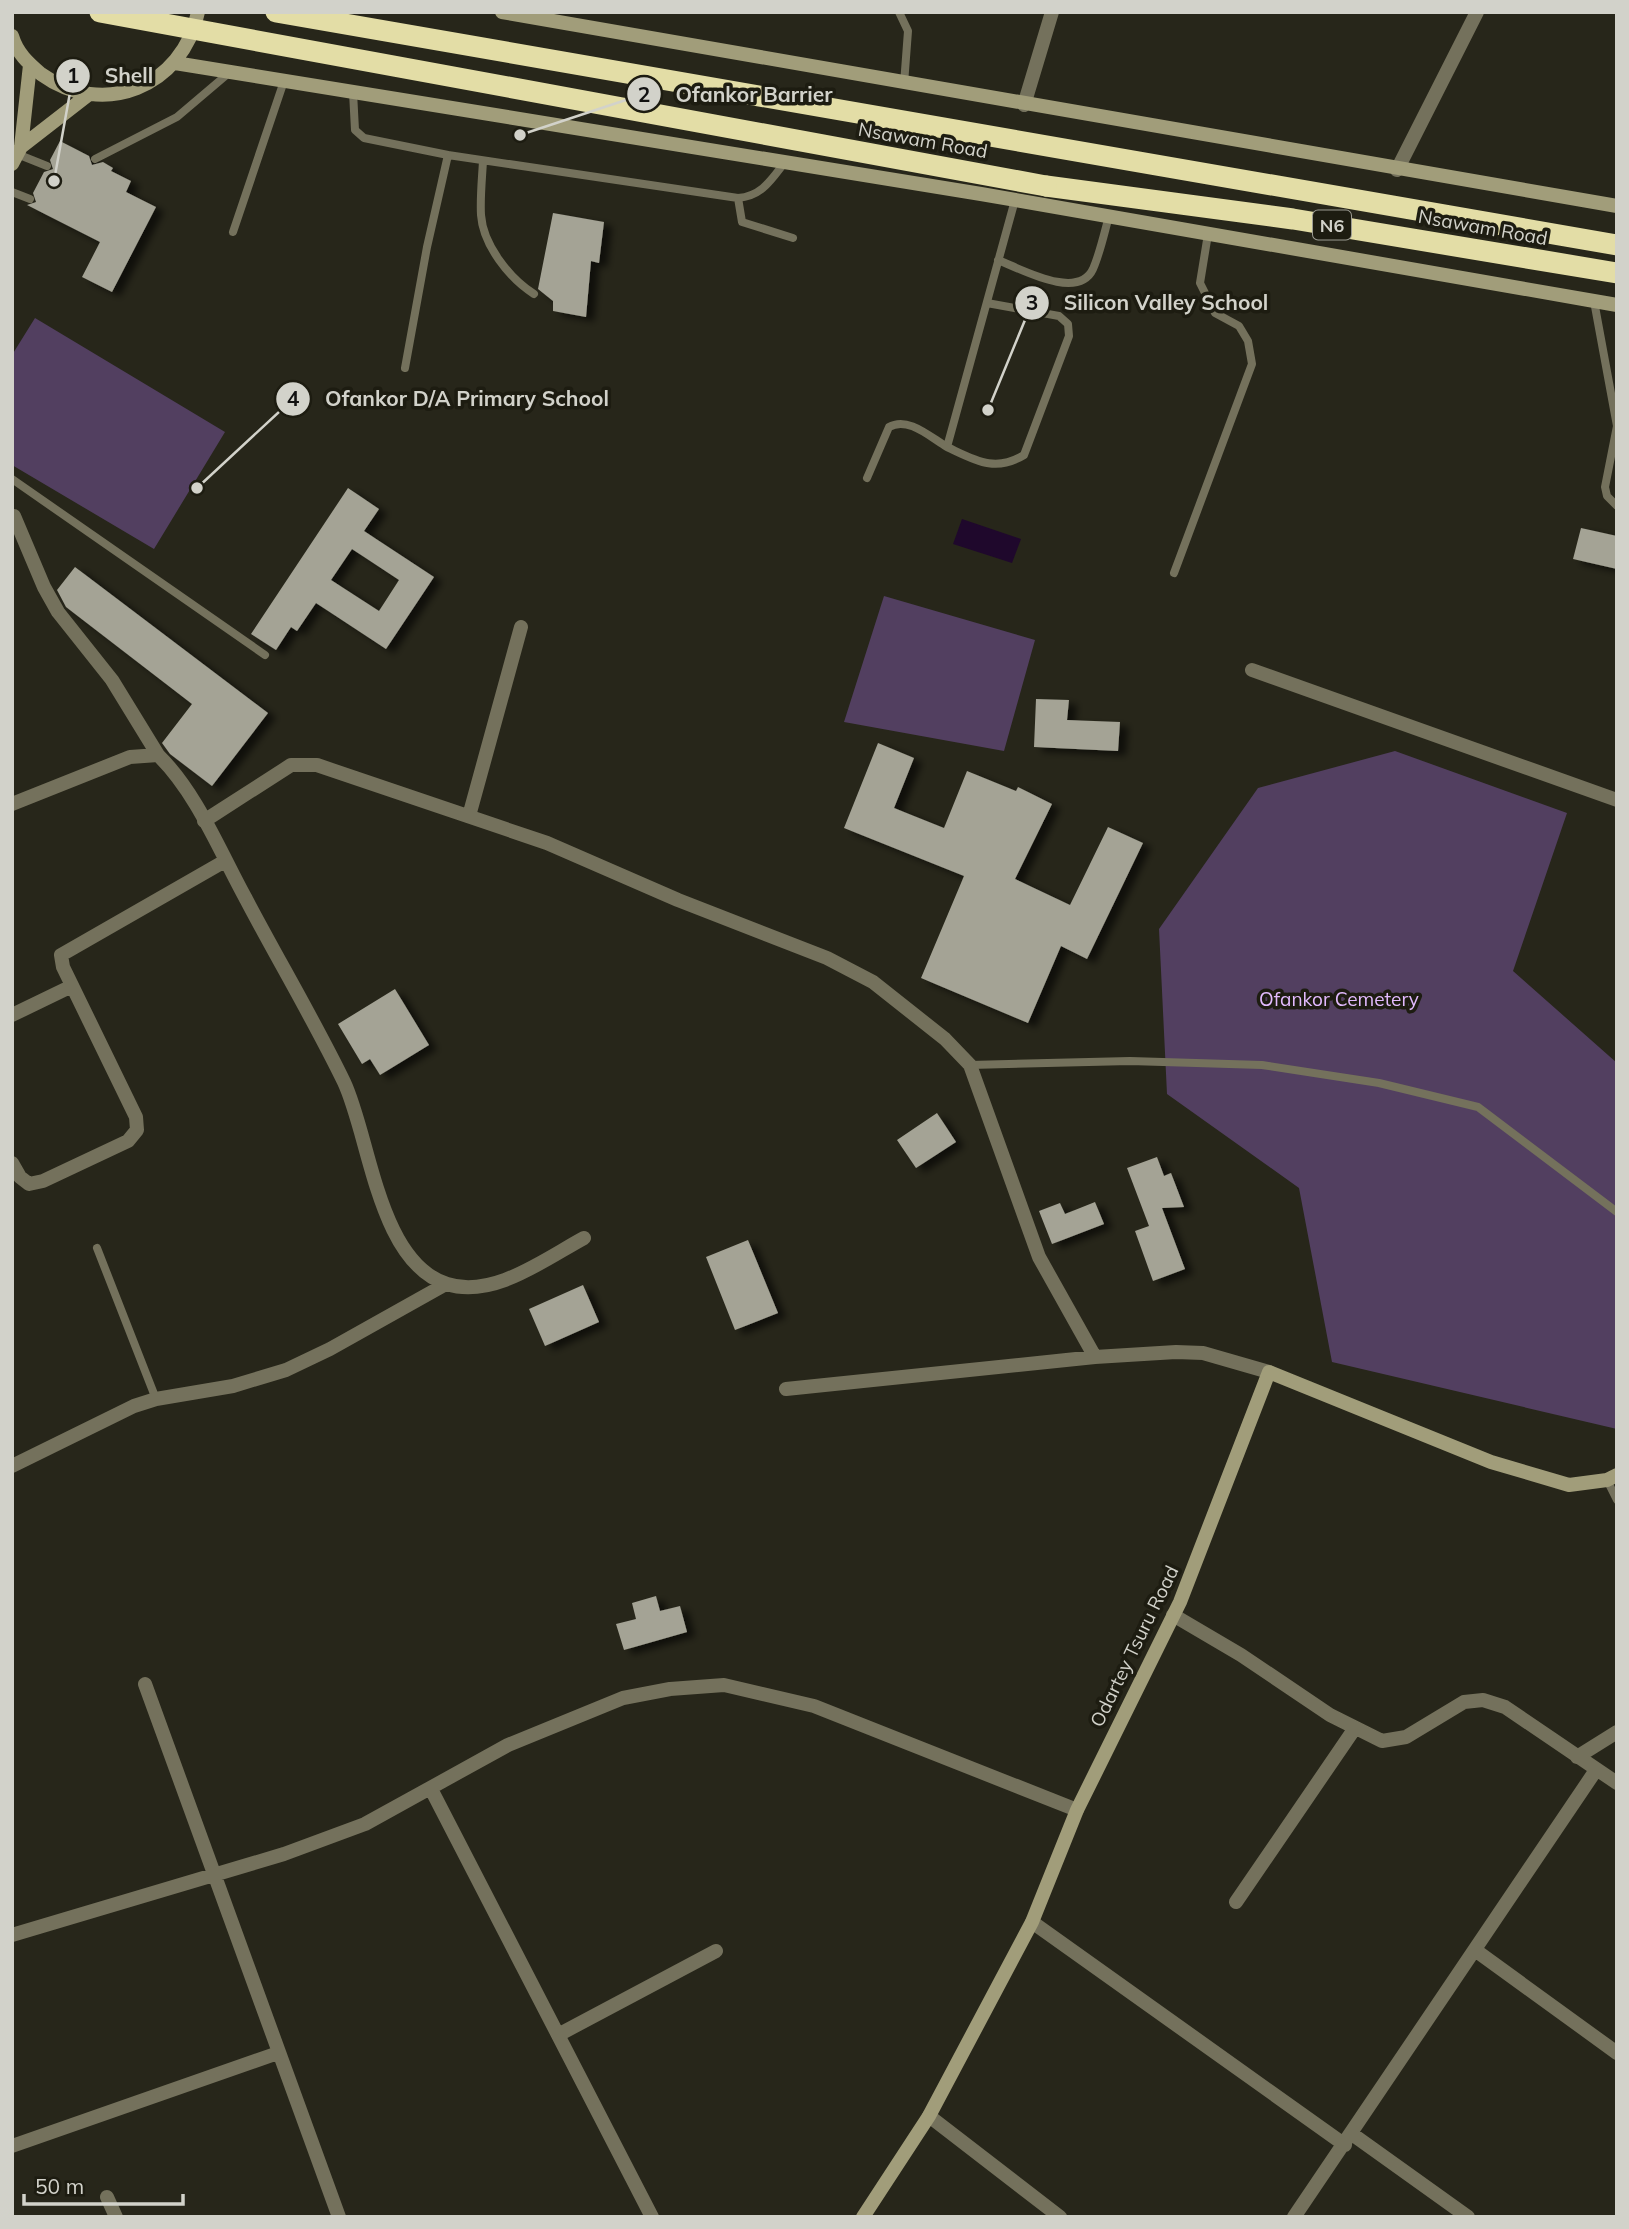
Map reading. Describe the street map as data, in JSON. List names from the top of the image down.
{
  "streets": {
    "highway": ["Nsawam Road", "N6"],
    "main road": ["Odartey Tsuru Road"]
  },
  "parks": ["Ofankor Cemetery"],
  "places": [
    "Ofankor Barrier",
    "Shell",
    "Silicon Valley School",
    "Ofankor D/A Primary School"
  ],
  "scale_bar": "50 m"
}
